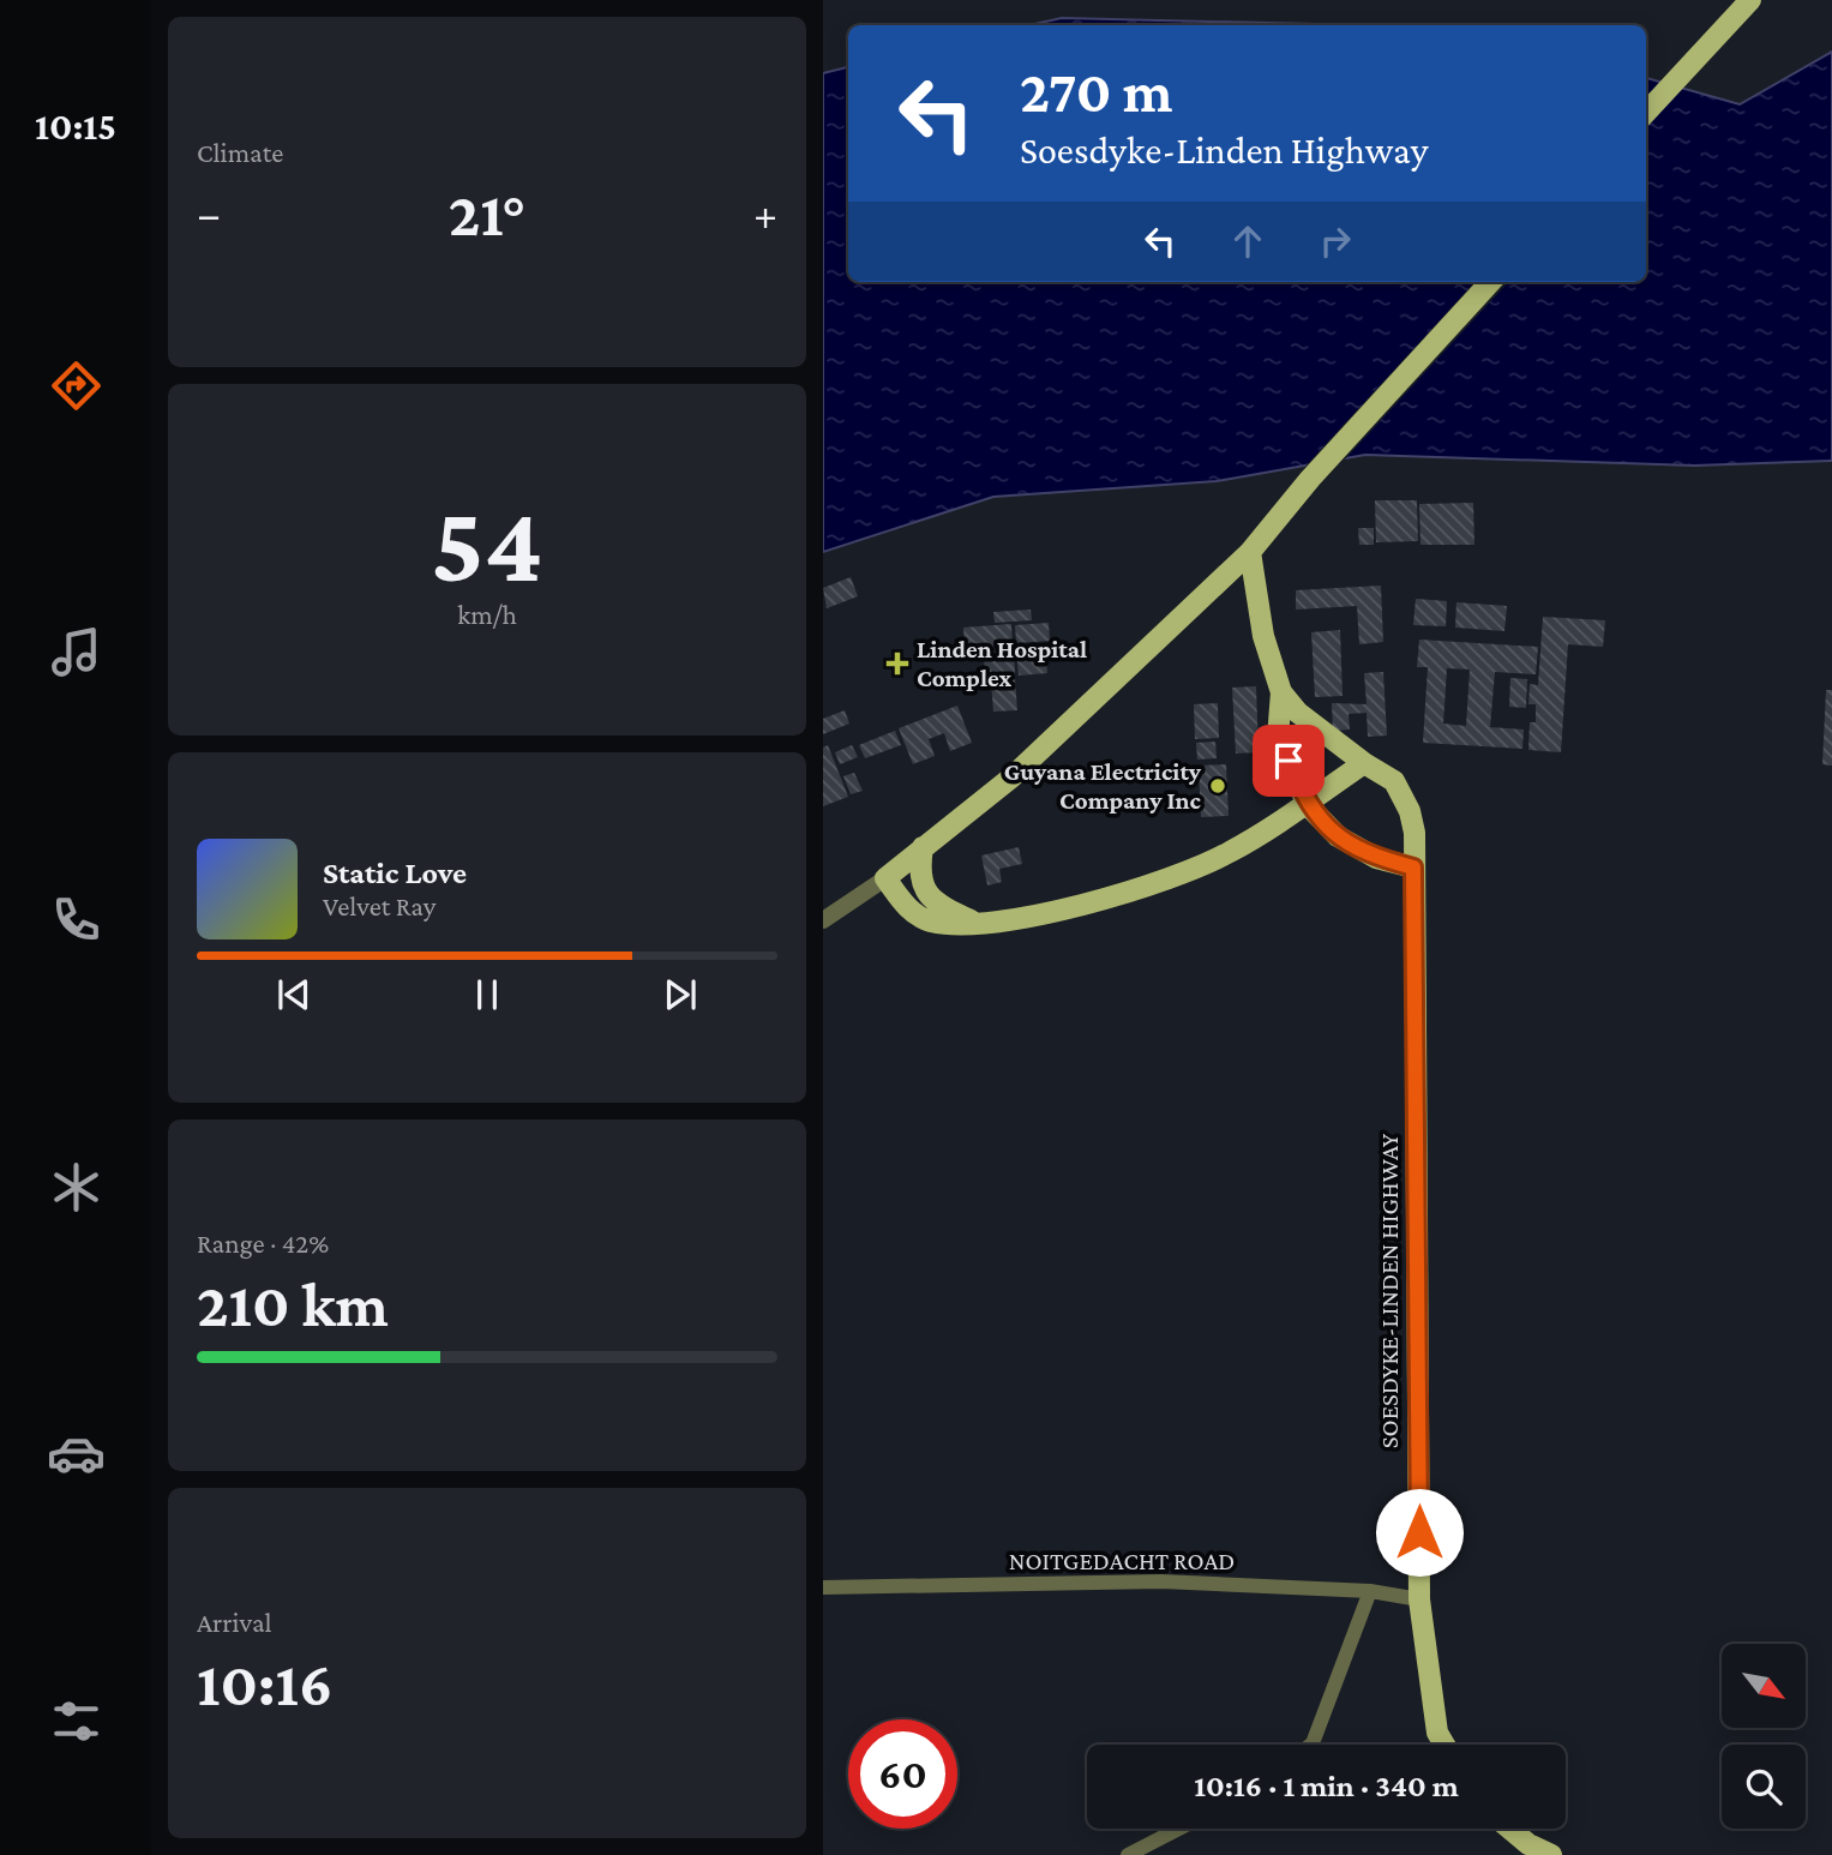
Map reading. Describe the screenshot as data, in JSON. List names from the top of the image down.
{
  "streets": {
    "main road": ["SOESDYKE-LINDEN HIGHWAY"],
    "street": ["NOITGEDACHT ROAD"]
  },
  "crossings": [
    ["SOESDYKE-LINDEN HIGHWAY", "NOITGEDACHT ROAD"]
  ],
  "places": {
    "health": ["Linden Hospital Complex"],
    "other": ["Guyana Electricity Company Inc"]
  },
  "north": "bottom right",
  "page": {
    "tabs": "10:15",
    "tile": [
      "Climate",
      ["54", "km/h"],
      ["Range · 42%", "210 km"],
      ["Arrival", "10:16"]
    ],
    "turn": ["270 m", "Soesdyke-Linden Highway"],
    "heat": ["−", "21°", "+"],
    "song": ["Static Love", "Velvet Ray"],
    "limit": "60",
    "trip": "10:16 · 1 min · 340 m"
  }
}
